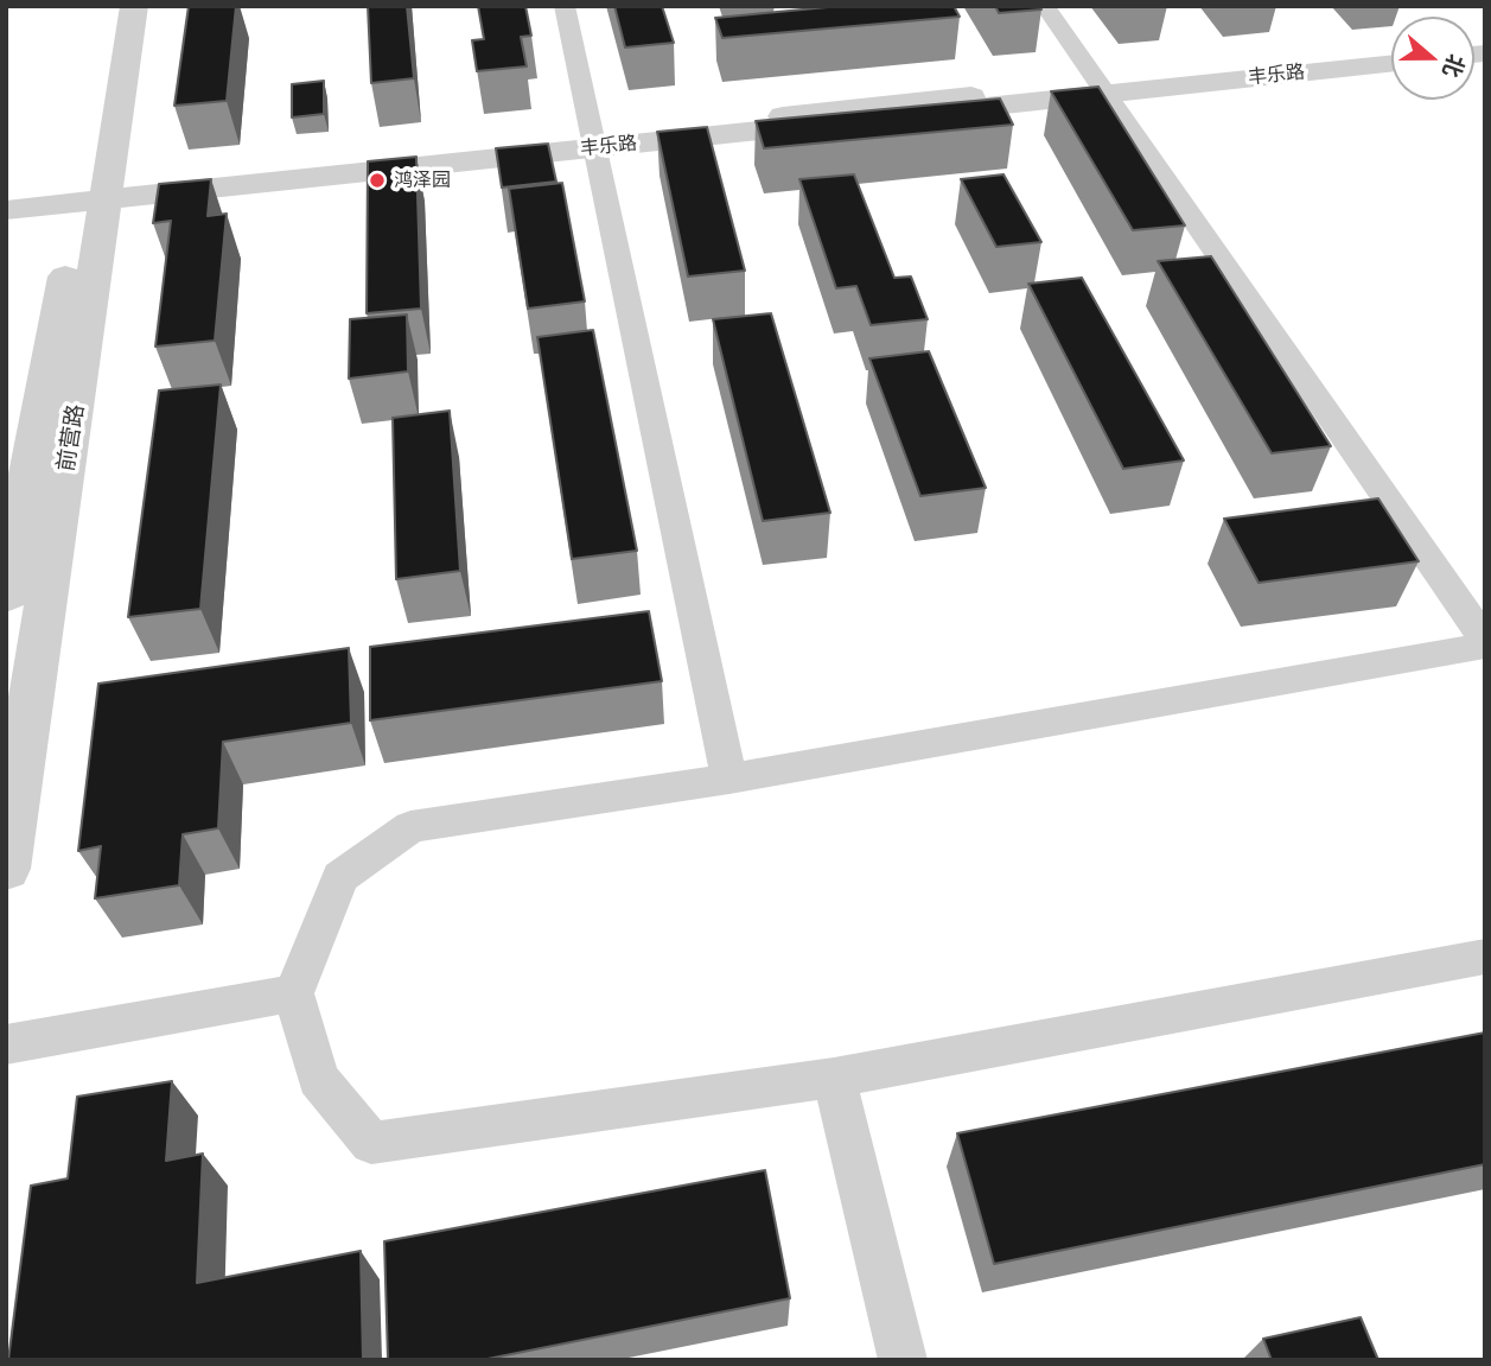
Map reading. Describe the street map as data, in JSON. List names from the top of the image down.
{
  "streets": {
    "street": ["丰乐路", "前营路"]
  },
  "crossings": [
    ["丰乐路", "前营路"]
  ],
  "places": ["鸿泽园"],
  "north": "right"
}
